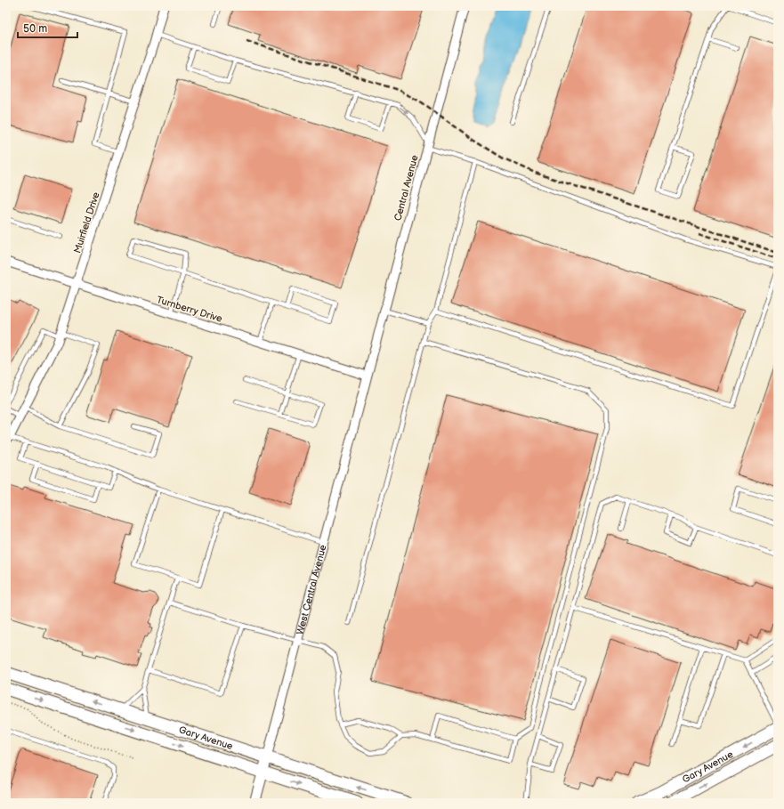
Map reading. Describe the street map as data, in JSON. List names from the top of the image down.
{
  "streets": {
    "main road": ["Gary Avenue"],
    "street": [
      "Central Avenue",
      "Muirfield Drive",
      "Turnberry Drive",
      "West Central Avenue"
    ]
  },
  "crossings": [
    ["Central Avenue", "Turnberry Drive"],
    ["Central Avenue", "West Central Avenue"],
    ["Muirfield Drive", "Turnberry Drive"],
    ["Turnberry Drive", "West Central Avenue"],
    ["West Central Avenue", "Gary Avenue"]
  ],
  "scale_bar": "50 m"
}
